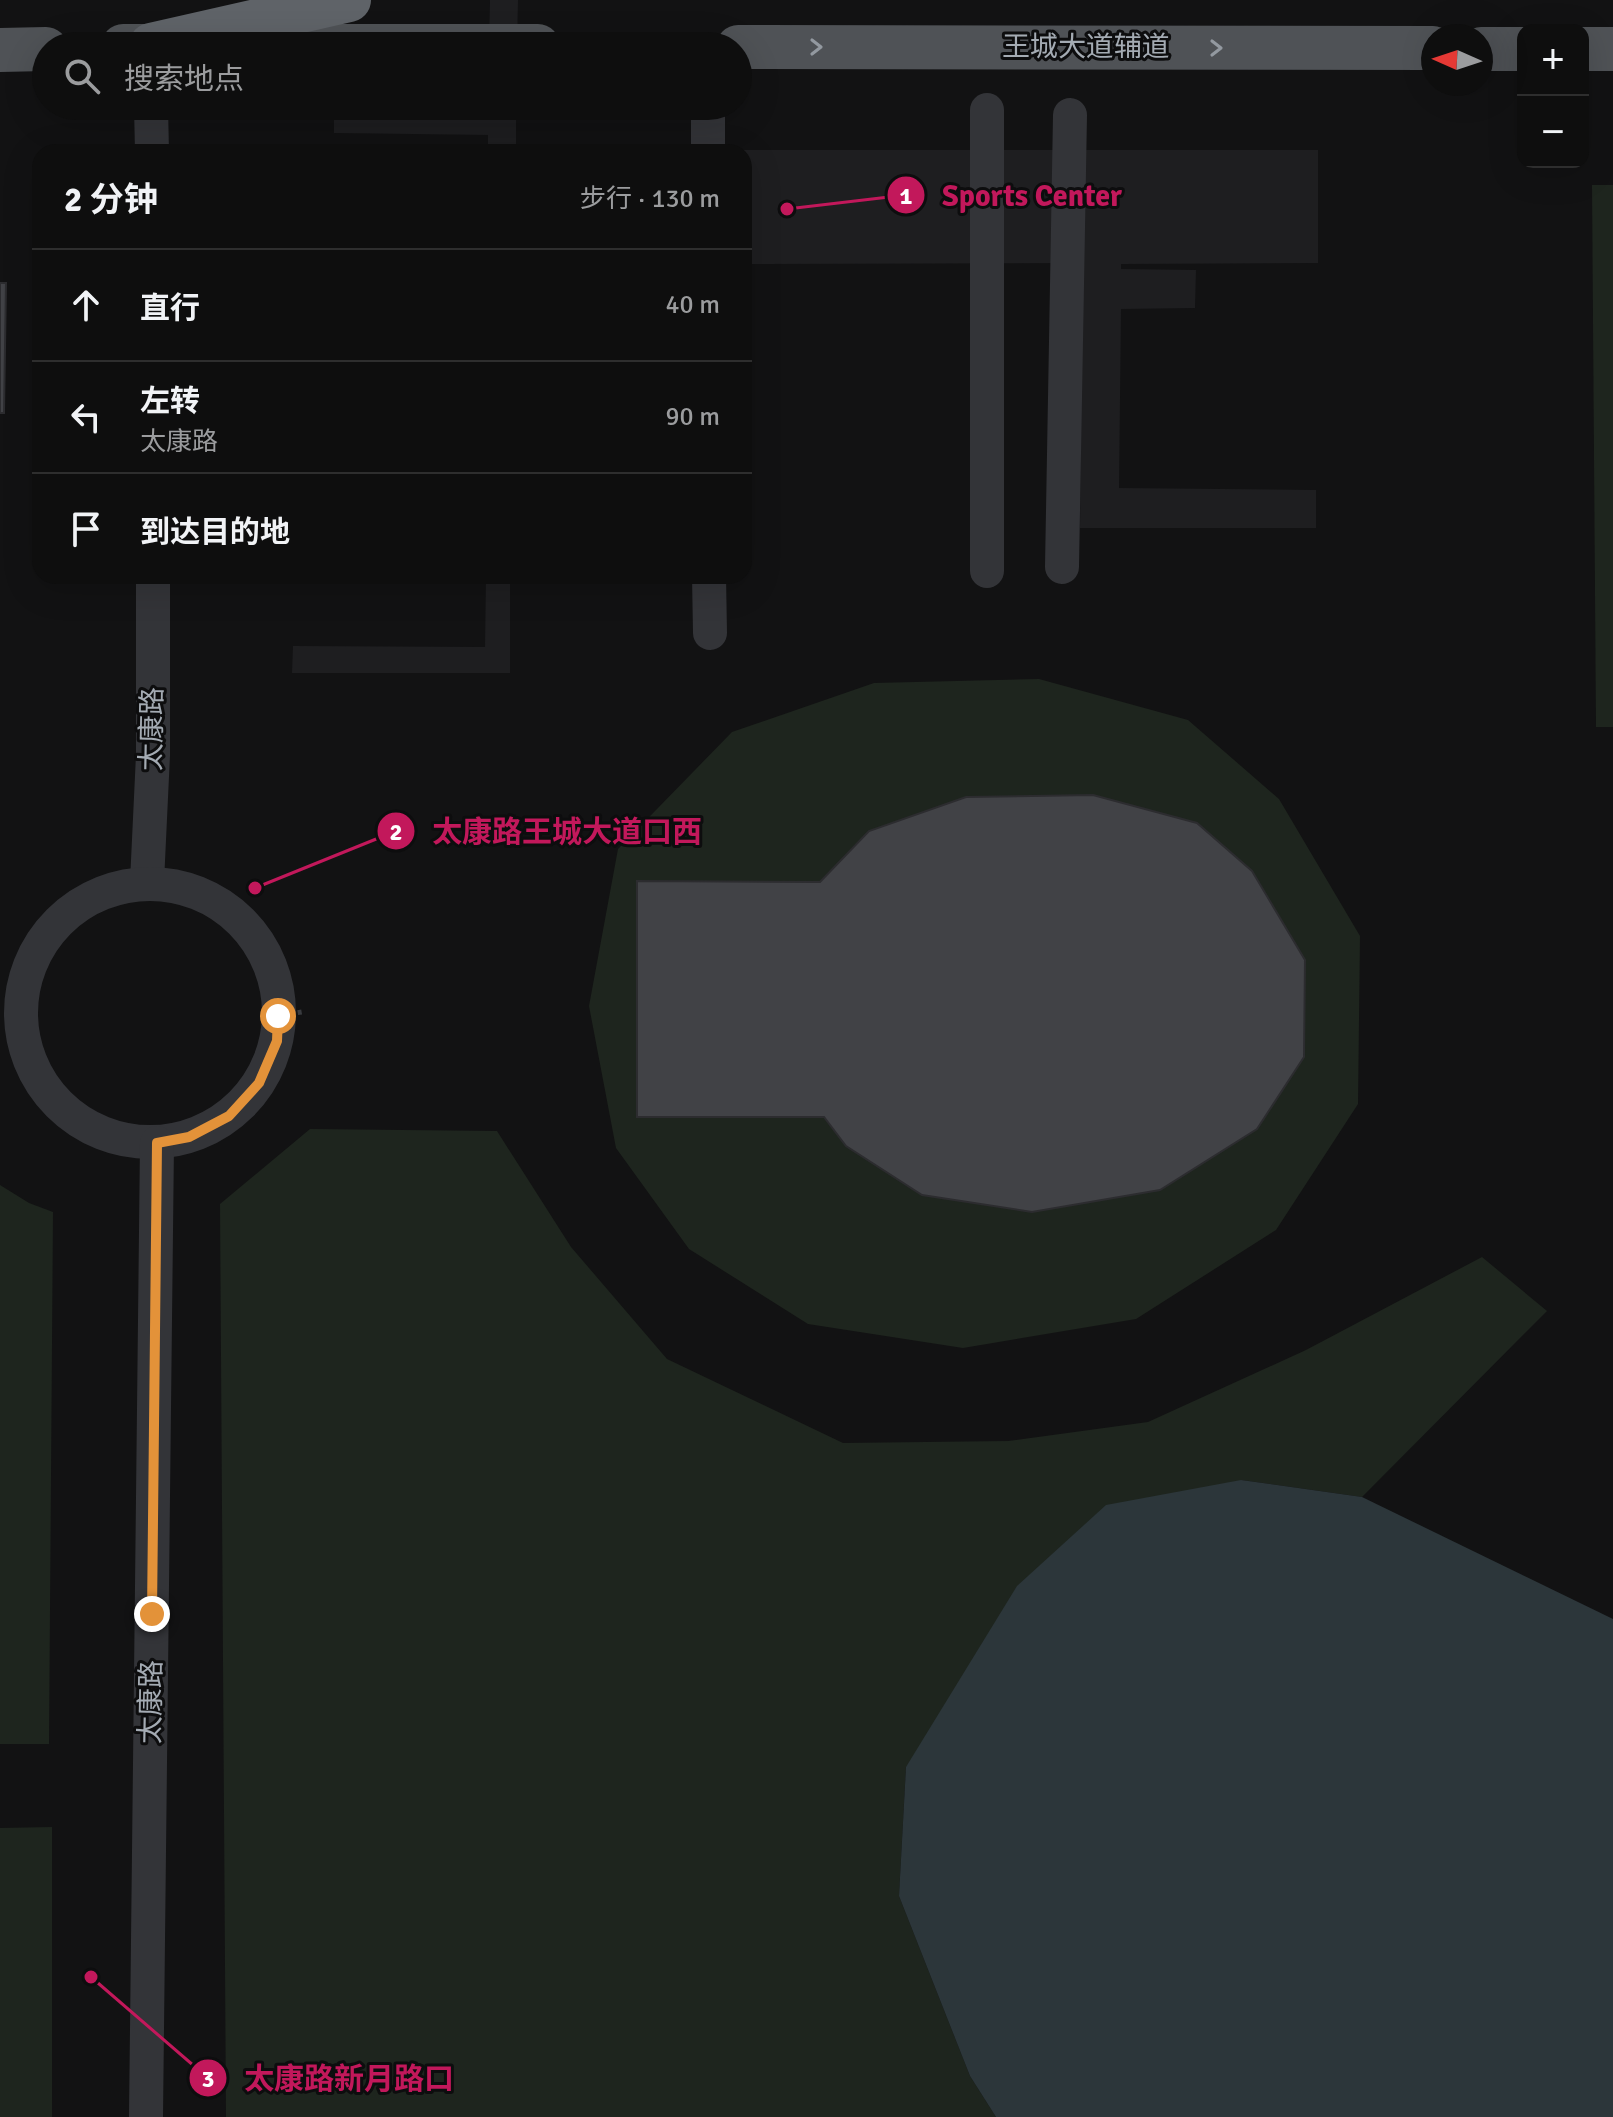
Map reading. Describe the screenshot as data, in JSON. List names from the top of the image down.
{
  "streets": {
    "main road": ["王城大道辅道"],
    "street": ["太康路"]
  },
  "one_way": ["王城大道辅道"],
  "places": ["Sports Center", "太康路王城大道口西", "太康路新月路口"],
  "north": "left",
  "page": {
    "map_buttons": ["+", "−"],
    "search": "搜索地点",
    "heading": ["2 分钟", "步行 · 130 m"],
    "list": [
      ["直行", "40 m"],
      ["左转", "太康路", "90 m"],
      "到达目的地"
    ]
  }
}
